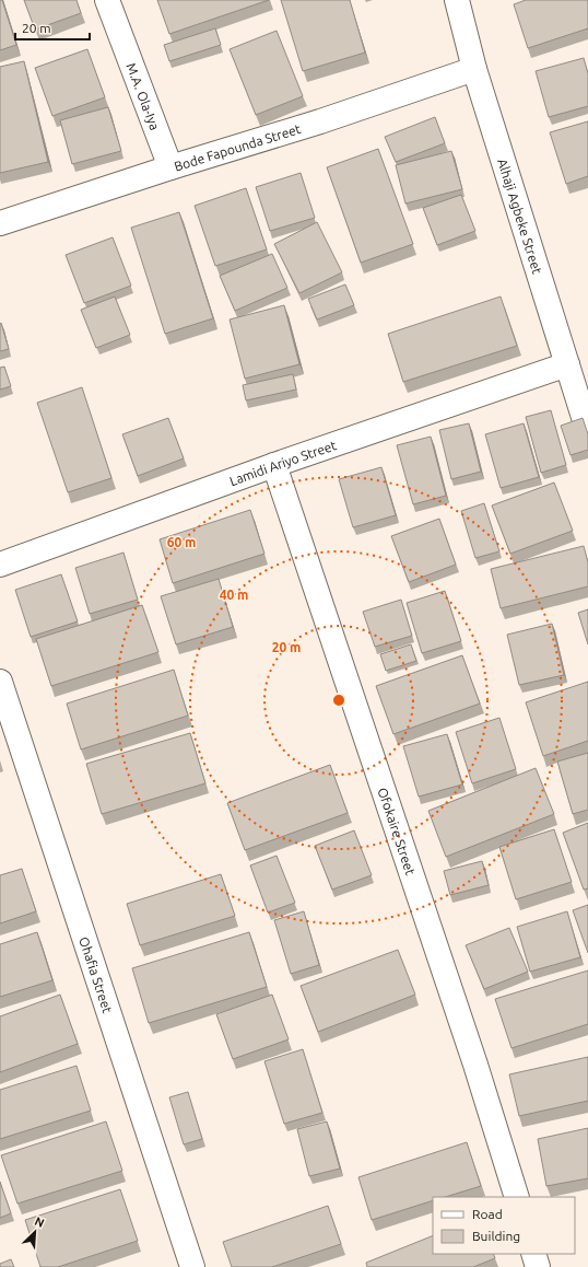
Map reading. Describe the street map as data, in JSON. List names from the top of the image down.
{
  "streets": {
    "street": [
      "M.A. Ola-Iya",
      "Bode Fapounda Street",
      "Alhaji Agbeke Street",
      "Lamidi Ariyo Street",
      "Ofokaire Street",
      "Ohafia Street"
    ]
  },
  "crossings": [
    ["M.A. Ola-Iya", "Bode Fapounda Street"],
    ["Bode Fapounda Street", "Alhaji Agbeke Street"],
    ["Alhaji Agbeke Street", "Lamidi Ariyo Street"],
    ["Lamidi Ariyo Street", "Ofokaire Street"]
  ],
  "legend": ["Road", "Building"],
  "scale_bar": "20 m",
  "north": "top right",
  "rings": ["60 m", "40 m", "20 m"]
}
